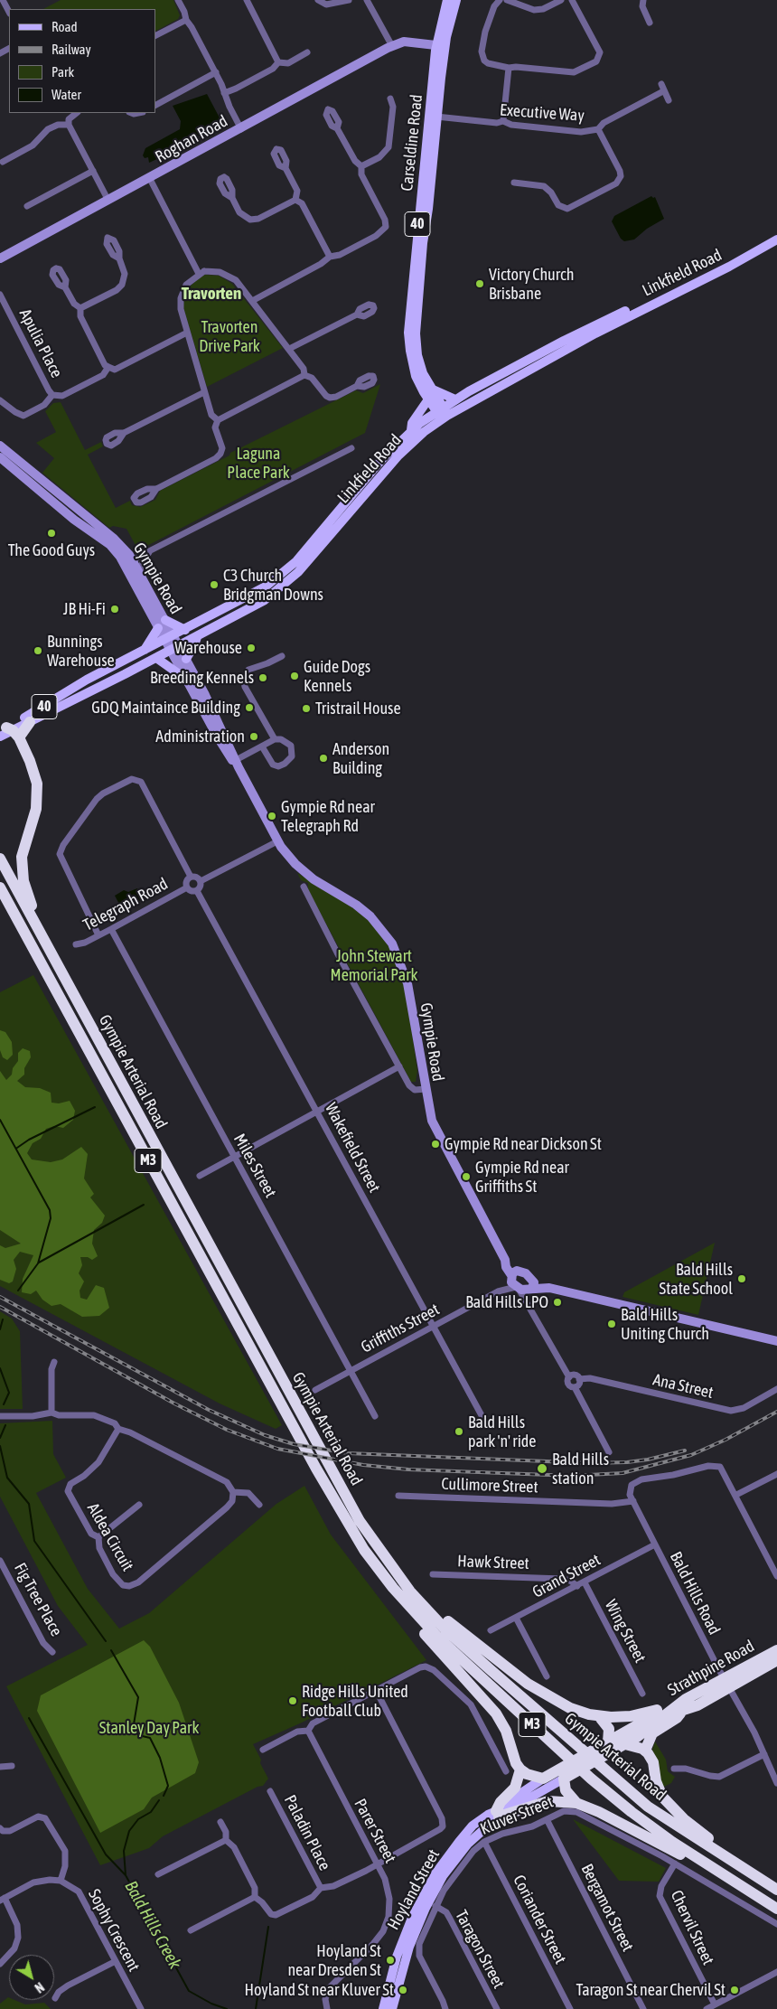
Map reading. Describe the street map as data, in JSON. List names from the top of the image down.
{
  "streets": {
    "highway": ["Gympie Arterial Road", "M3", "Strathpine Road"],
    "main road": [
      "Roghan Road",
      "Carseldine Road",
      "40",
      "Linkfield Road",
      "Gympie Road",
      "Hoyland Street"
    ],
    "street": [
      "Executive Way",
      "Apulia Place",
      "Telegraph Road",
      "Wakefield Street",
      "Miles Street",
      "Griffiths Street",
      "Ana Street",
      "Cullimore Street",
      "Aldea Circuit",
      "Hawk Street",
      "Grand Street",
      "Bald Hills Road",
      "Fig Tree Place",
      "Wing Street",
      "Kluver Street",
      "Parer Street",
      "Paladin Place",
      "Bergamot Street",
      "Coriander Street",
      "Chervil Street",
      "Sophy Crescent",
      "Taragon Street"
    ]
  },
  "crossings": [
    ["Executive Way", "Carseldine Road"],
    ["Roghan Road", "Carseldine Road"],
    ["Roghan Road", "40"],
    ["Carseldine Road", "40"],
    ["Carseldine Road", "Linkfield Road"],
    ["40", "Linkfield Road"],
    ["Linkfield Road", "Gympie Road"],
    ["Gympie Road", "Griffiths Street"],
    ["Telegraph Road", "Wakefield Street"],
    ["Telegraph Road", "Miles Street"],
    ["Wakefield Street", "Griffiths Street"],
    ["Miles Street", "Griffiths Street"],
    ["Cullimore Street", "Bald Hills Road"],
    ["Hawk Street", "Grand Street"],
    ["Grand Street", "Bald Hills Road"],
    ["Grand Street", "Wing Street"],
    ["Bald Hills Road", "Strathpine Road"],
    ["Strathpine Road", "Hoyland Street"],
    ["Kluver Street", "Bergamot Street"],
    ["Kluver Street", "Coriander Street"],
    ["Kluver Street", "Chervil Street"],
    ["Kluver Street", "Taragon Street"]
  ],
  "districts": ["Travorten"],
  "water": ["Bald Hills Creek"],
  "parks": [
    "Travorten Drive Park",
    "Laguna Place Park",
    "John Stewart Memorial Park",
    "Stanley Day Park"
  ],
  "places": [
    "Victory Church Brisbane",
    "The Good Guys",
    "C3 Church Bridgman Downs",
    "JB Hi-Fi",
    "Warehouse",
    "Bunnings Warehouse",
    "Guide Dogs Kennels",
    "Breeding Kennels",
    "GDQ Maintaince Building",
    "Tristrail House",
    "Administration",
    "Anderson Building",
    "Gympie Rd near Telegraph Rd",
    "Gympie Rd near Dickson St",
    "Gympie Rd near Griffiths St",
    "Bald Hills State School",
    "Bald Hills LPO",
    "Bald Hills Uniting Church",
    "Bald Hills park 'n' ride",
    "Bald Hills station",
    "Ridge Hills United Football Club",
    "Hoyland St near Dresden St",
    "Hoyland St near Kluver St",
    "Taragon St near Chervil St"
  ],
  "legend": [
    "Road",
    "Railway",
    "Park",
    "Water"
  ],
  "north": "bottom right"
}
